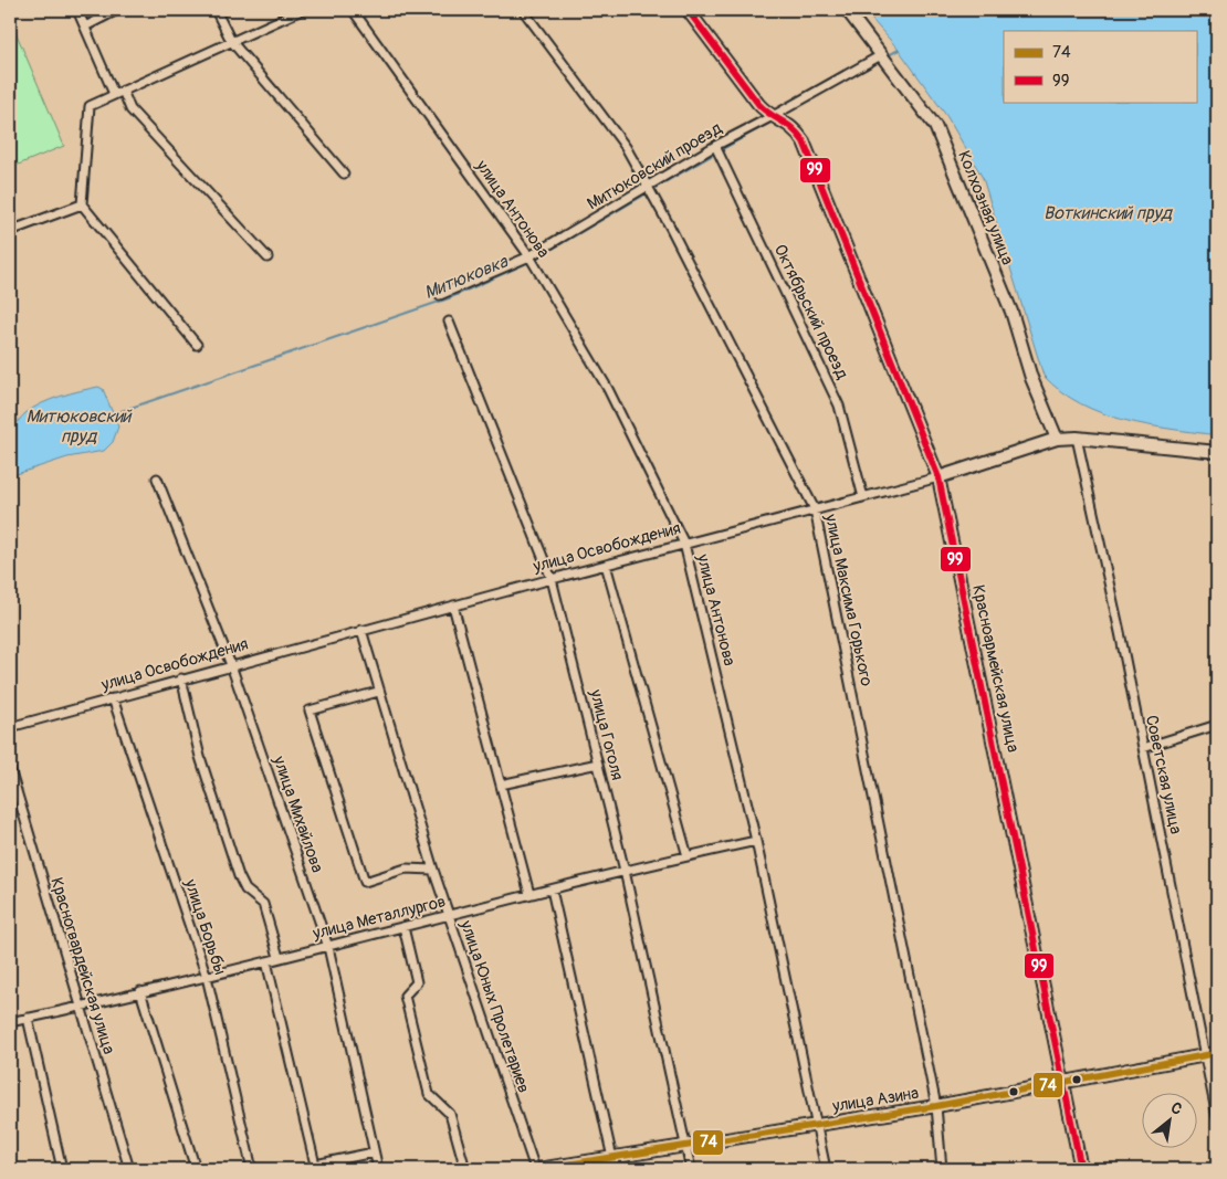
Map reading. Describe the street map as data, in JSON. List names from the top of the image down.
{
  "streets": {
    "street": [
      "Митюковский проезд",
      "Колхозная улица",
      "улица Антонова",
      "Октябрьский проезд",
      "улица Освобождения",
      "улица Максима Горького",
      "Красноармейская улица",
      "улица Гоголя",
      "Советская улица",
      "улица Михайлова",
      "улица Металлургов",
      "улица Борьбы",
      "Красногвардейская улица",
      "улица Юных Пролетариев",
      "улица Азина"
    ]
  },
  "crossings": [
    ["Митюковский проезд", "Колхозная улица"],
    ["Митюковский проезд", "улица Антонова"],
    ["Митюковский проезд", "Октябрьский проезд"],
    ["Митюковский проезд", "улица Максима Горького"],
    ["Митюковский проезд", "Красноармейская улица"],
    ["Колхозная улица", "улица Освобождения"],
    ["улица Антонова", "улица Освобождения"],
    ["улица Антонова", "улица Металлургов"],
    ["улица Антонова", "улица Азина"],
    ["Октябрьский проезд", "улица Освобождения"],
    ["улица Освобождения", "улица Максима Горького"],
    ["улица Освобождения", "Красноармейская улица"],
    ["улица Освобождения", "улица Гоголя"],
    ["улица Освобождения", "Советская улица"],
    ["улица Освобождения", "улица Михайлова"],
    ["улица Освобождения", "улица Борьбы"],
    ["улица Освобождения", "улица Юных Пролетариев"],
    ["улица Максима Горького", "улица Азина"],
    ["Красноармейская улица", "улица Азина"],
    ["улица Гоголя", "улица Металлургов"],
    ["улица Гоголя", "улица Азина"],
    ["Советская улица", "улица Азина"],
    ["улица Михайлова", "улица Металлургов"],
    ["улица Металлургов", "улица Борьбы"],
    ["улица Металлургов", "Красногвардейская улица"],
    ["улица Металлургов", "улица Юных Пролетариев"],
    ["улица Юных Пролетариев", "улица Азина"]
  ],
  "water": ["Воткинский пруд", "Митюковка", "Митюковский пруд"],
  "lines": ["transit line 99", "transit line 74"],
  "legend": ["74", "99"],
  "north": "top right"
}
